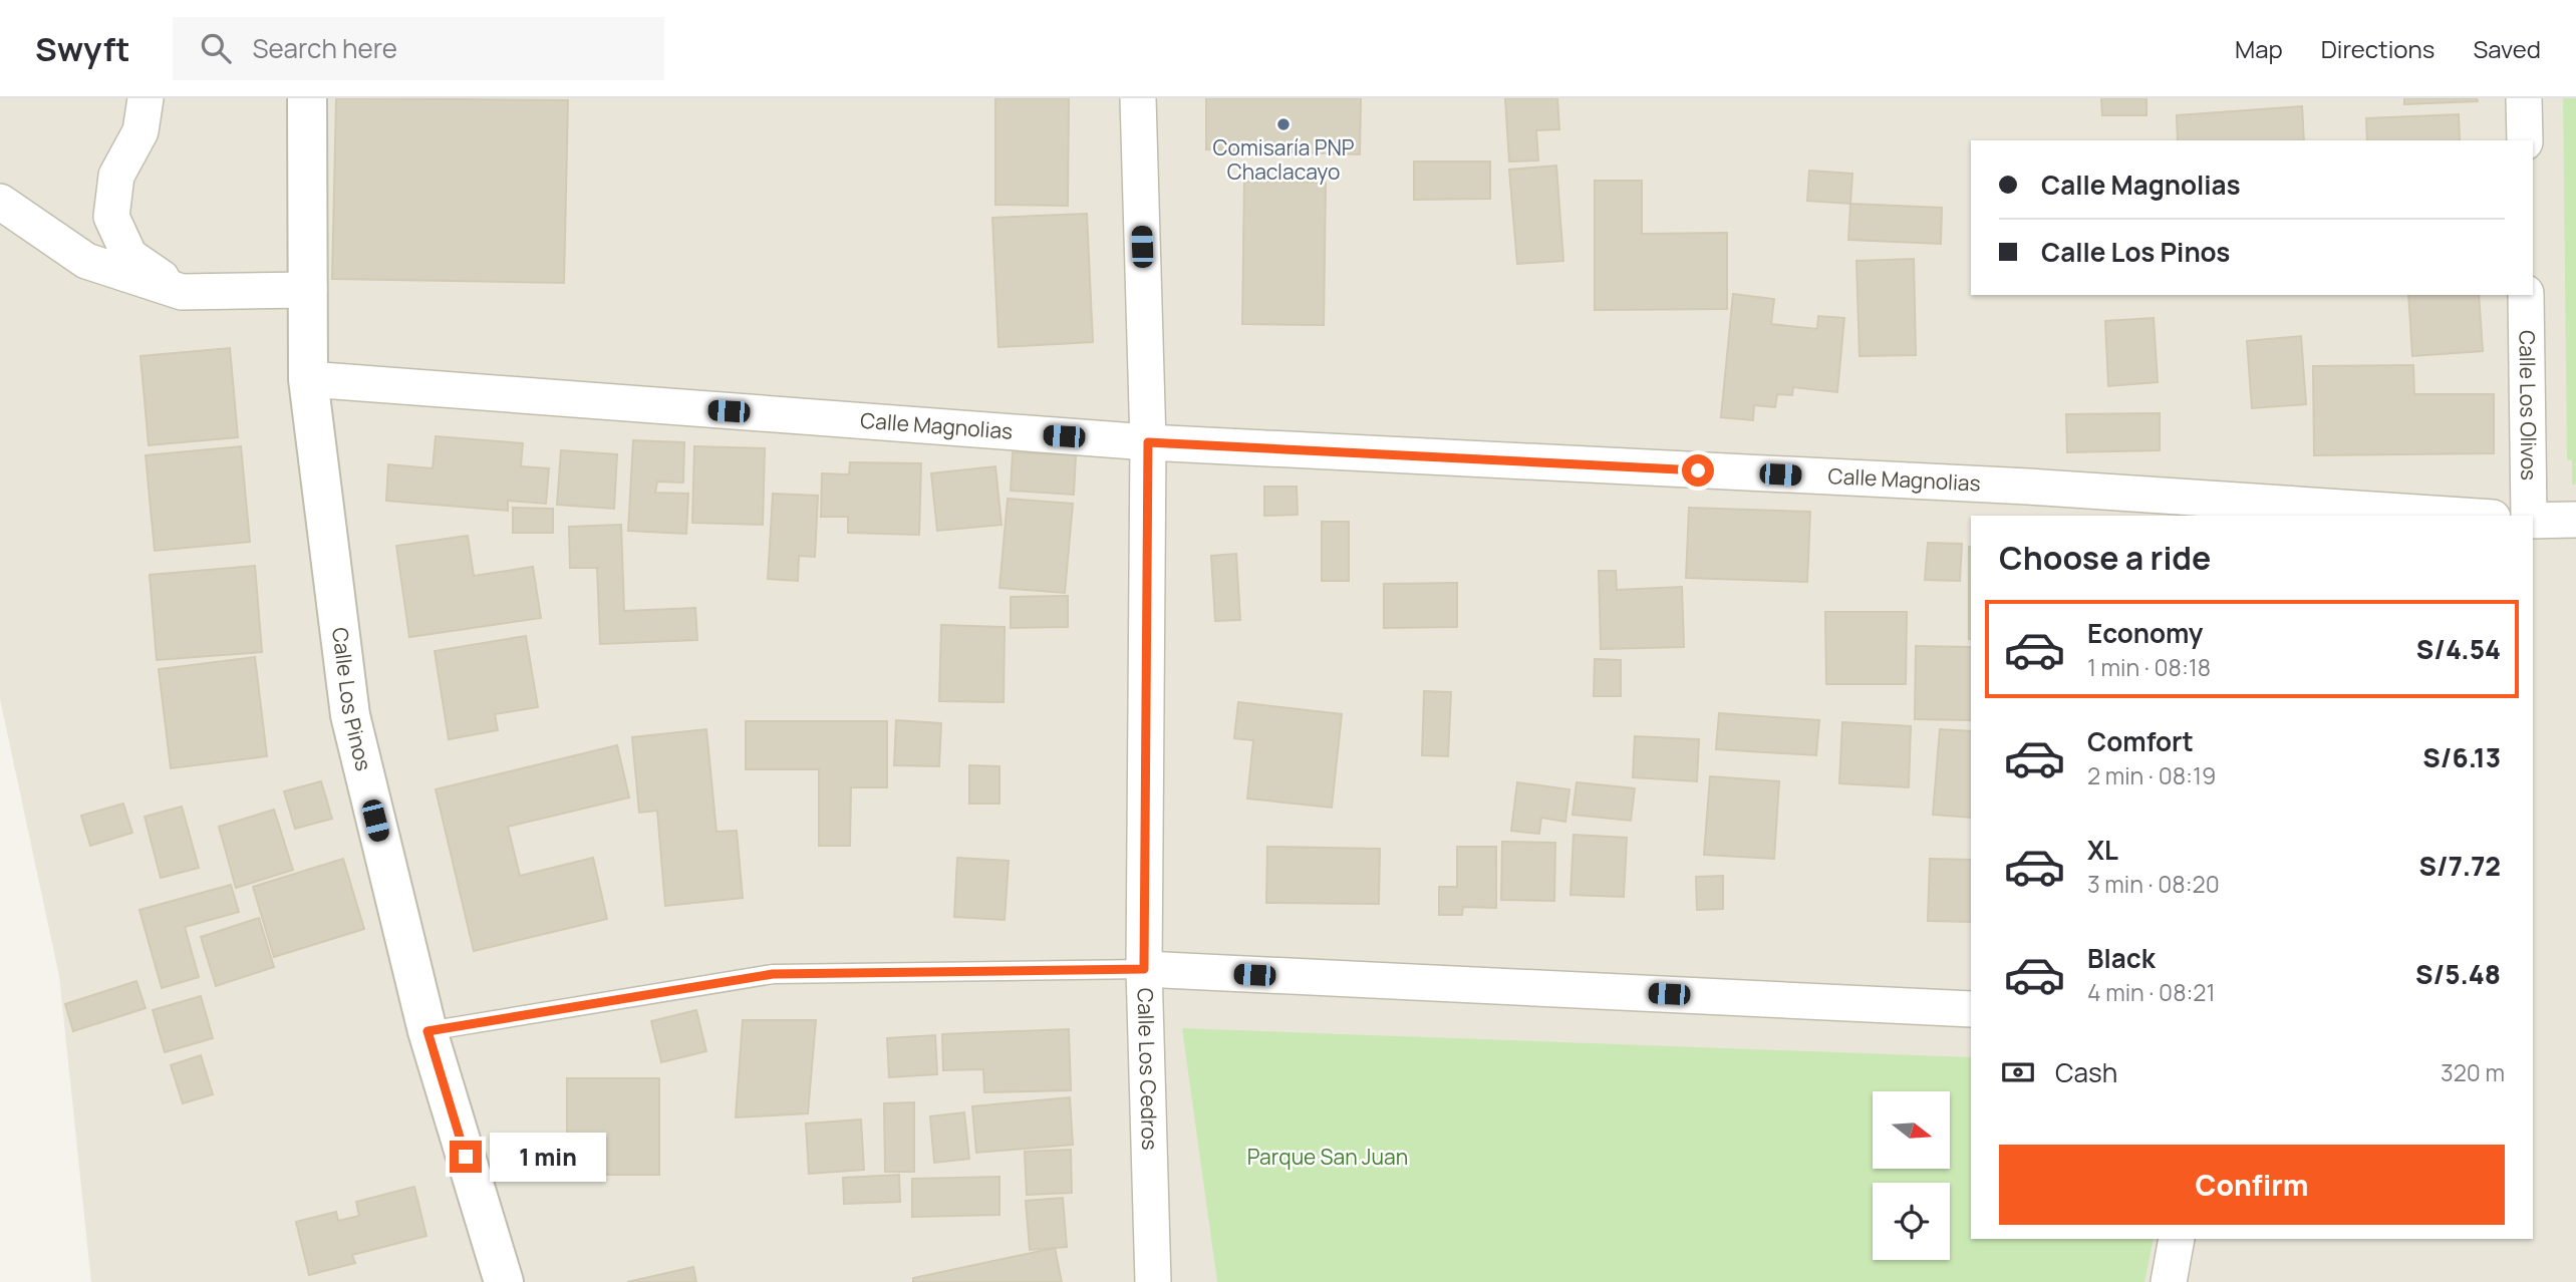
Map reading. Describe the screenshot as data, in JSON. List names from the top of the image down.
{
  "streets": {
    "street": [
      "Calle Los Olivos",
      "Calle Magnolias",
      "Calle Los Pinos",
      "Calle Los Cedros"
    ]
  },
  "crossings": [
    ["Calle Magnolias", "Calle Los Pinos"],
    ["Calle Magnolias", "Calle Los Cedros"]
  ],
  "parks": ["Parque San Juan"],
  "places": ["Comisaría PNP Chaclacayo"],
  "north": "right",
  "page": {
    "header": "Swyft",
    "search": "Search here",
    "nav": ["Map", "Directions", "Saved"],
    "banner": ["Calle Magnolias", "Calle Los Pinos"],
    "heading": "Choose a ride",
    "list": [
      {
        "name": "Economy",
        "note": "1 min · 08:18",
        "value": "S/4.54"
      },
      {
        "name": "Comfort",
        "note": "2 min · 08:19",
        "value": "S/6.13"
      },
      {
        "name": "XL",
        "note": "3 min · 08:20",
        "value": "S/7.72"
      },
      {
        "name": "Black",
        "note": "4 min · 08:21",
        "value": "S/5.48"
      }
    ],
    "pay": ["Cash", "320 m"],
    "buttons": "Confirm",
    "bubble": "1 min"
  }
}
